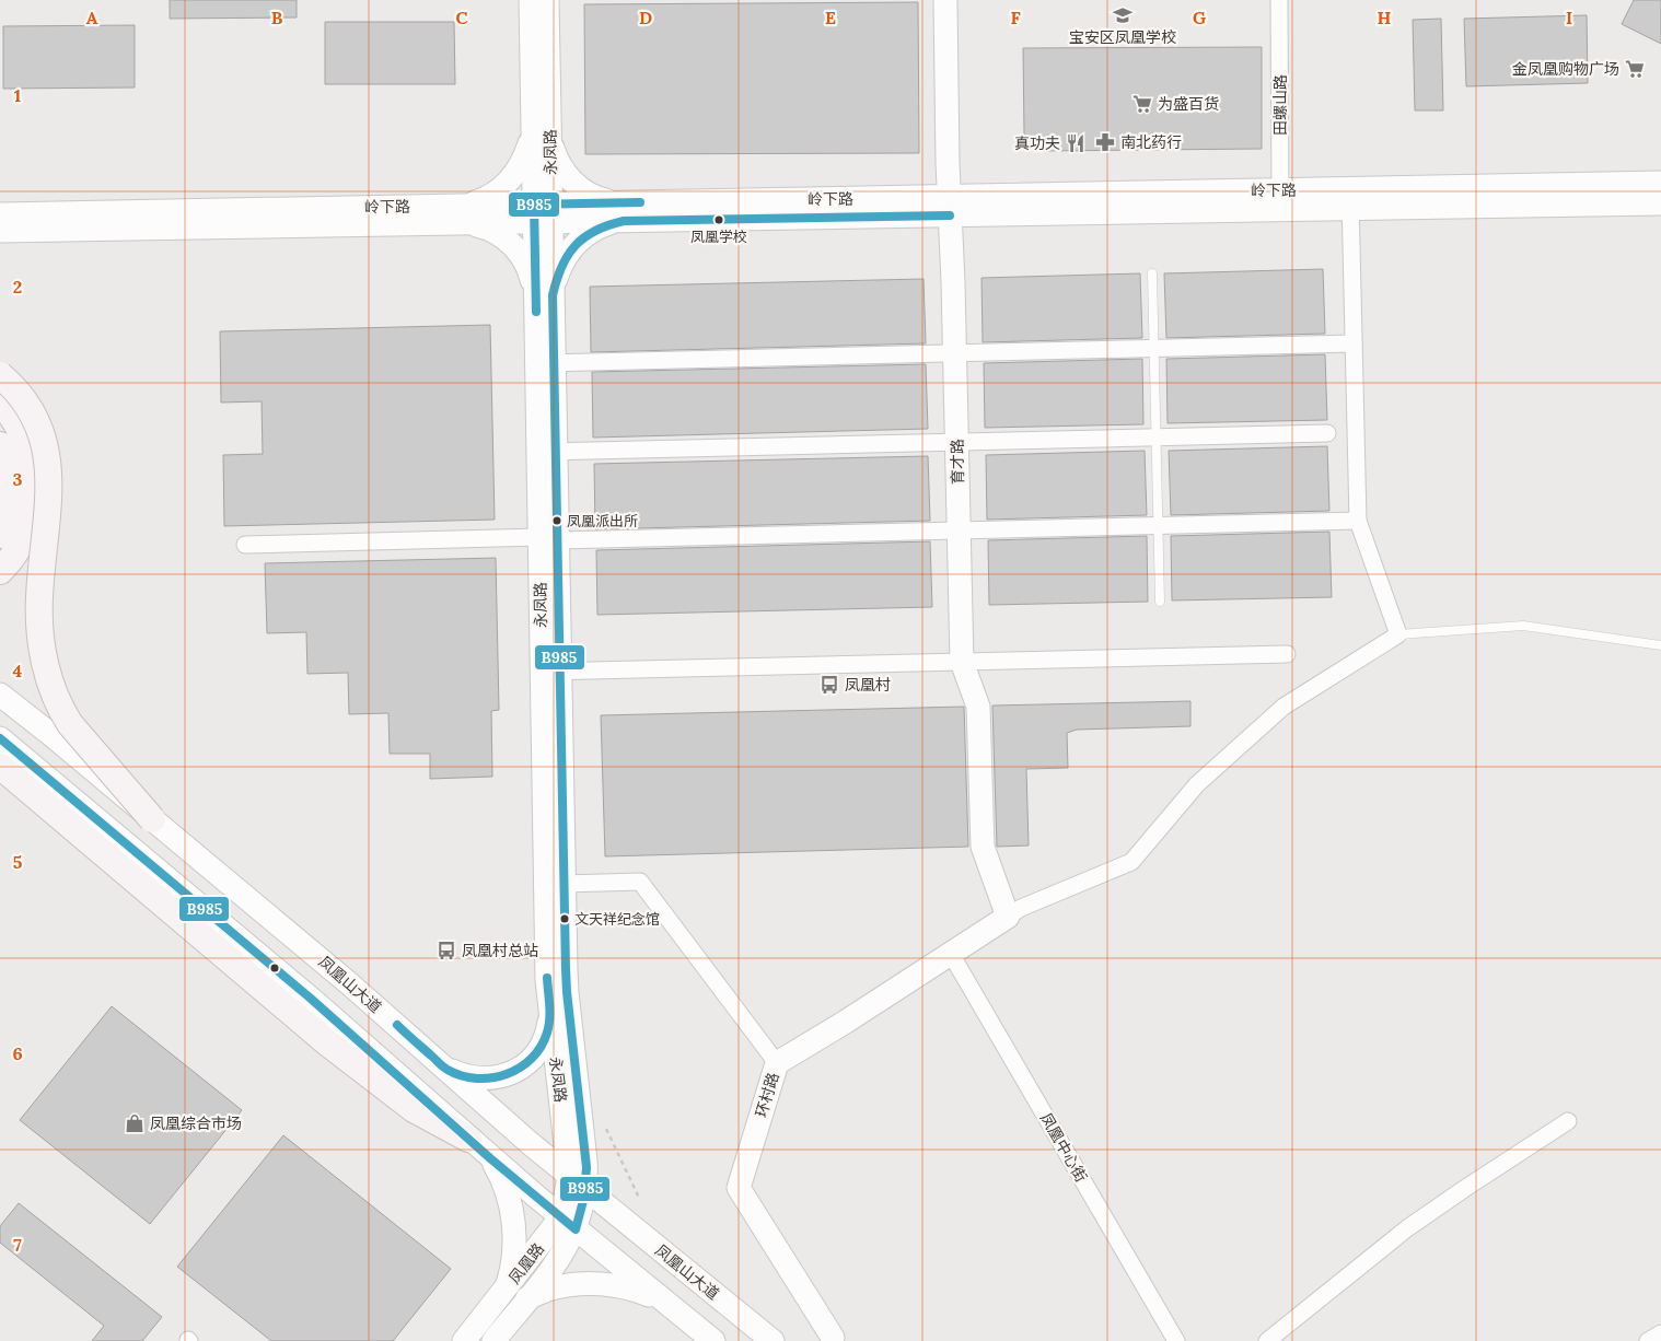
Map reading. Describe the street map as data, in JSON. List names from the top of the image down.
{
  "streets": {
    "street": [
      "田螺山路",
      "永凤路",
      "岭下路",
      "育才路",
      "凤凰山大道",
      "环村路",
      "凤凰中心街",
      "凤凰路"
    ]
  },
  "crossings": [
    ["田螺山路", "岭下路"],
    ["永凤路", "岭下路"],
    ["永凤路", "凤凰山大道"],
    ["永凤路", "凤凰路"],
    ["岭下路", "育才路"],
    ["育才路", "环村路"],
    ["凤凰山大道", "凤凰路"],
    ["环村路", "凤凰中心街"]
  ],
  "places": {
    "school or university": ["宝安区凤凰学校"],
    "supermarket": ["金凤凰购物广场", "为盛百货"],
    "pharmacy": ["南北药行"],
    "restaurant": ["真功夫"],
    "other": ["凤凰学校", "凤凰派出所", "文天祥纪念馆"],
    "bus stop": ["凤凰村", "凤凰村总站"],
    "shop": ["凤凰综合市场"]
  },
  "lines": ["transit line B985"],
  "grid": {
    "columns": [
      "A",
      "B",
      "C",
      "D",
      "E",
      "F",
      "G",
      "H",
      "I"
    ],
    "rows": [
      "1",
      "2",
      "3",
      "4",
      "5",
      "6",
      "7"
    ]
  }
}
